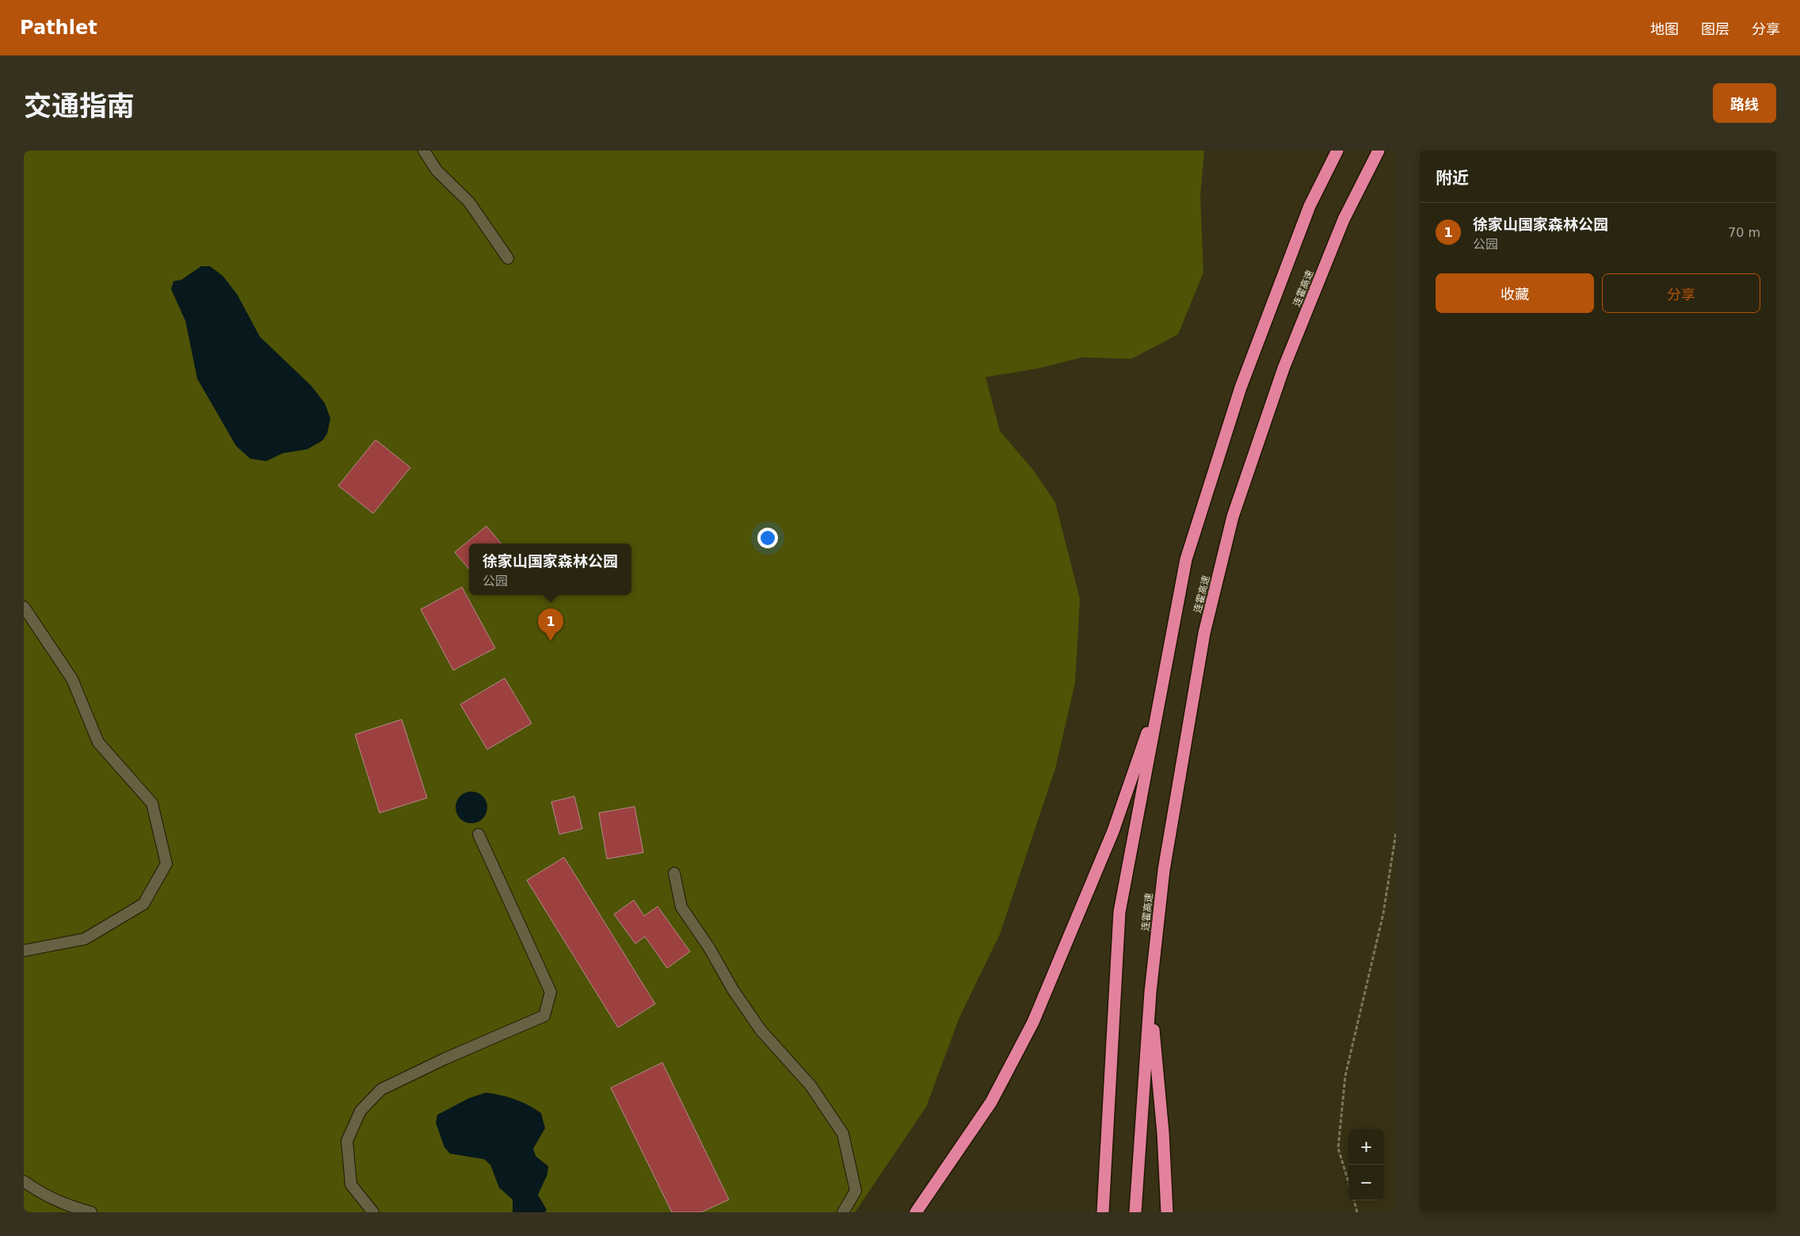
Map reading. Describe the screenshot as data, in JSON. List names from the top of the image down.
{
  "page": {
    "header": "Pathlet",
    "nav": ["地图", "图层", "分享"],
    "title": "交通指南",
    "buttons": [
      "路线",
      ["收藏", "分享"]
    ],
    "heading": "附近",
    "list": [
      {
        "mark": "1",
        "name": "徐家山国家森林公园",
        "note": "公园",
        "value": "70 m"
      }
    ],
    "popup": ["徐家山国家森林公园", "公园"],
    "pins": "1",
    "map_buttons": ["+", "−"]
  }
}
